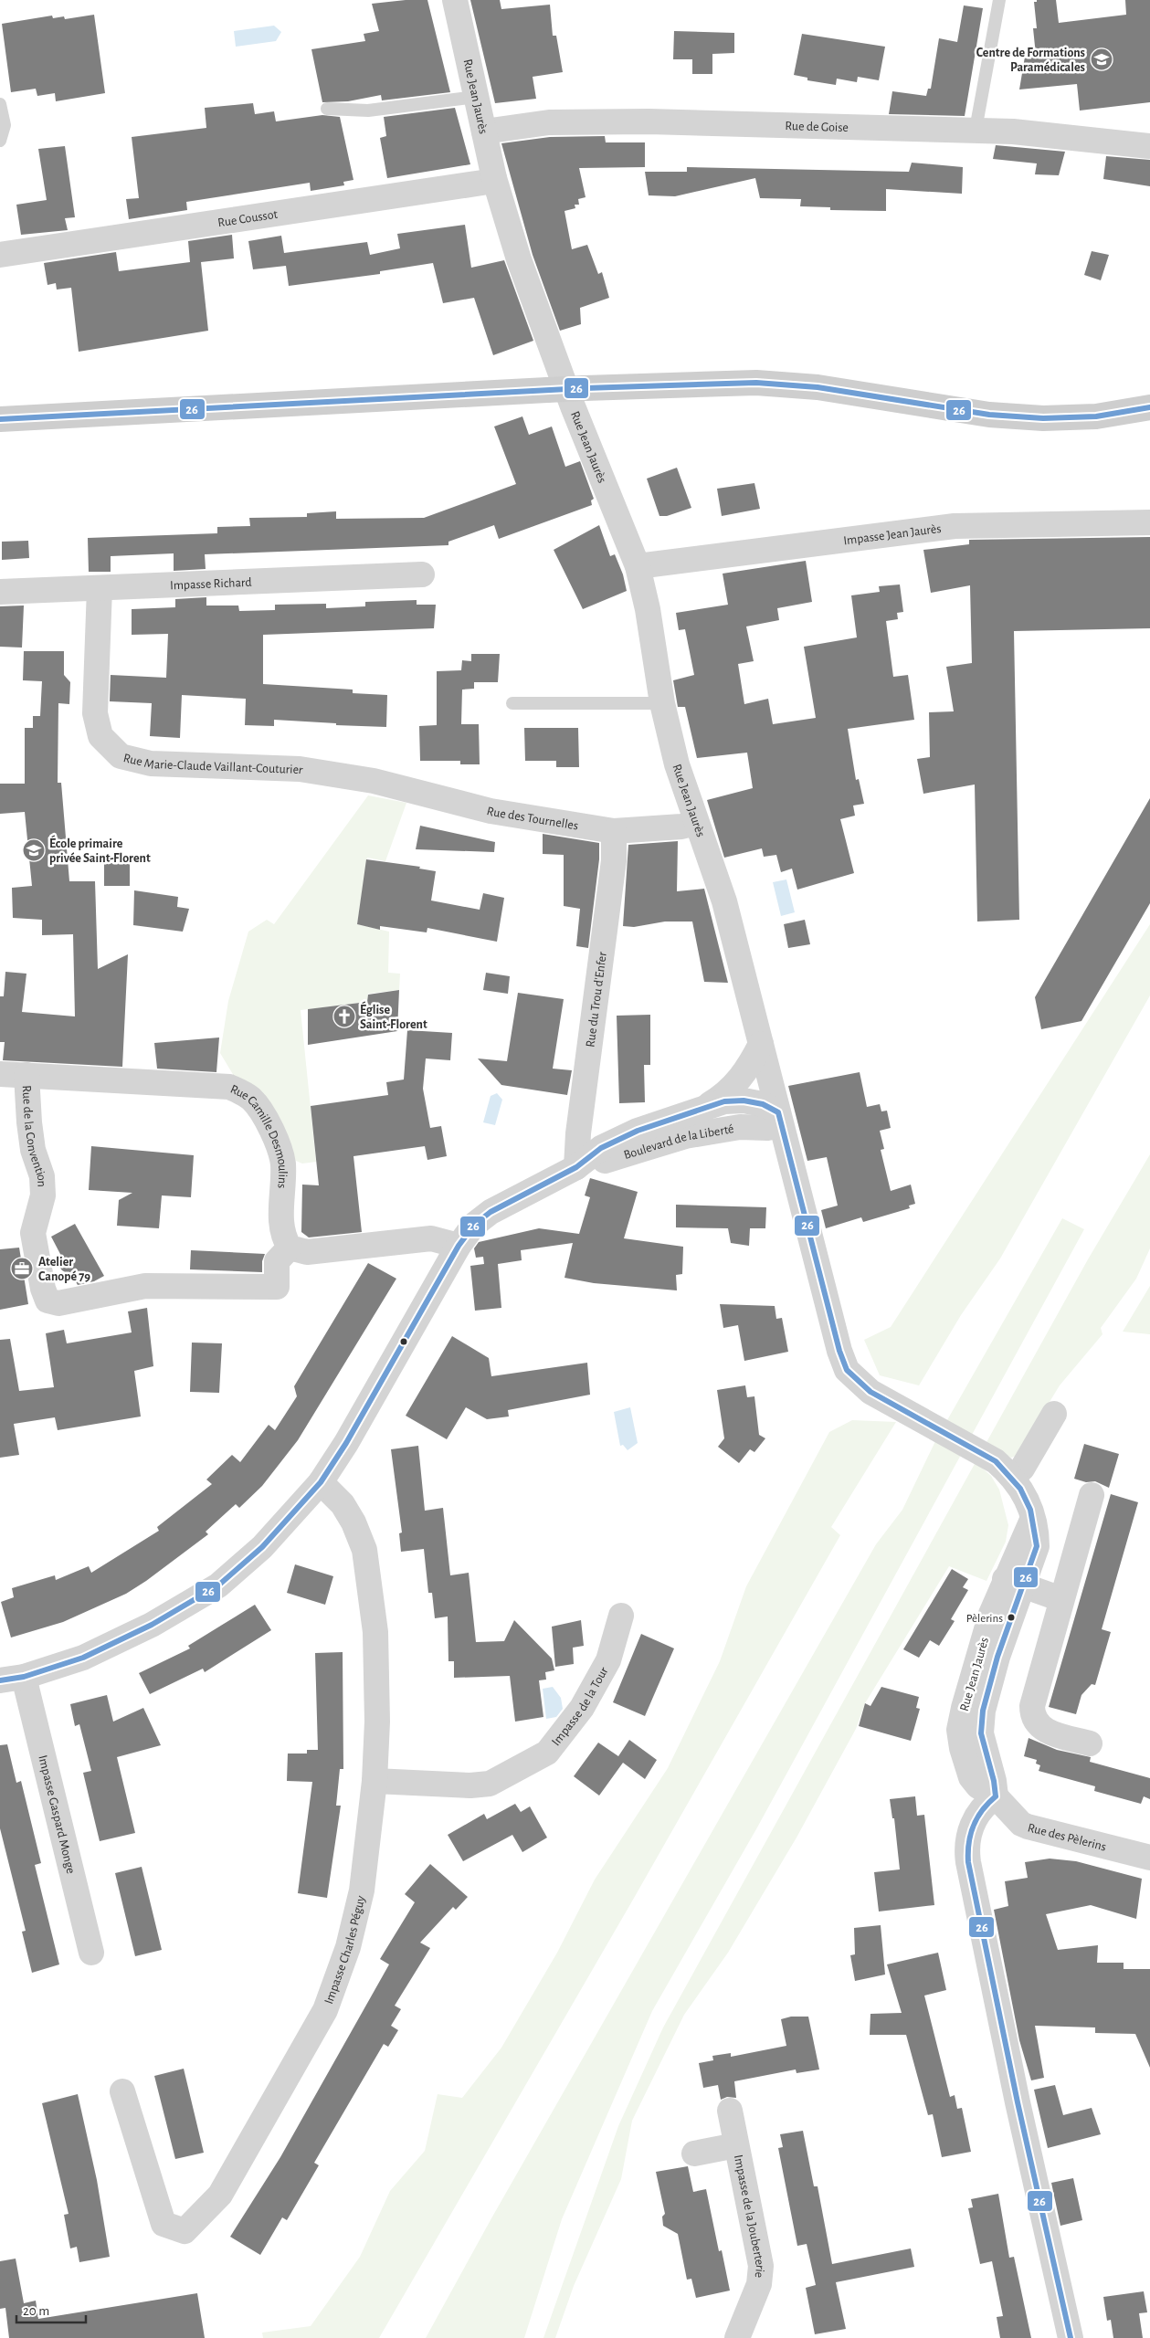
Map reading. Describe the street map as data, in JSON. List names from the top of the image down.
{
  "streets": {
    "street": [
      "Rue Jean Jaurès",
      "Rue de Goise",
      "Rue Coussot",
      "Impasse Jean Jaurès",
      "Impasse Richard",
      "Rue Marie-Claude Vaillant-Couturier",
      "Rue des Tournelles",
      "Rue du Trou d'Enfer",
      "Rue de la Convention",
      "Rue Camille Desmoulins",
      "Boulevard de la Liberté",
      "Impasse de la Tour",
      "Impasse Gaspard Monge",
      "Rue des Pèlerins",
      "Impasse Charles Péguy",
      "Impasse de la Jouberterie"
    ]
  },
  "crossings": [
    ["Rue Jean Jaurès", "Rue de Goise"],
    ["Rue Jean Jaurès", "Rue Coussot"],
    ["Rue Jean Jaurès", "Impasse Jean Jaurès"],
    ["Rue Jean Jaurès", "Rue des Tournelles"],
    ["Rue Jean Jaurès", "Boulevard de la Liberté"],
    ["Rue Jean Jaurès", "Rue des Pèlerins"],
    ["Impasse Richard", "Rue Marie-Claude Vaillant-Couturier"],
    ["Rue Marie-Claude Vaillant-Couturier", "Rue des Tournelles"],
    ["Rue des Tournelles", "Rue du Trou d'Enfer"],
    ["Rue du Trou d'Enfer", "Boulevard de la Liberté"],
    ["Rue de la Convention", "Rue Camille Desmoulins"],
    ["Boulevard de la Liberté", "Impasse Gaspard Monge"],
    ["Boulevard de la Liberté", "Impasse Charles Péguy"],
    ["Impasse de la Tour", "Impasse Charles Péguy"]
  ],
  "places": {
    "school or university": ["Centre de Formations Paramédicales", "École primaire privée Saint-Florent"],
    "church": ["Église Saint-Florent"],
    "office": ["Atelier Canopé 79"],
    "other": ["Pèlerins"]
  },
  "lines": ["transit line 26"],
  "scale_bar": "20 m"
}
